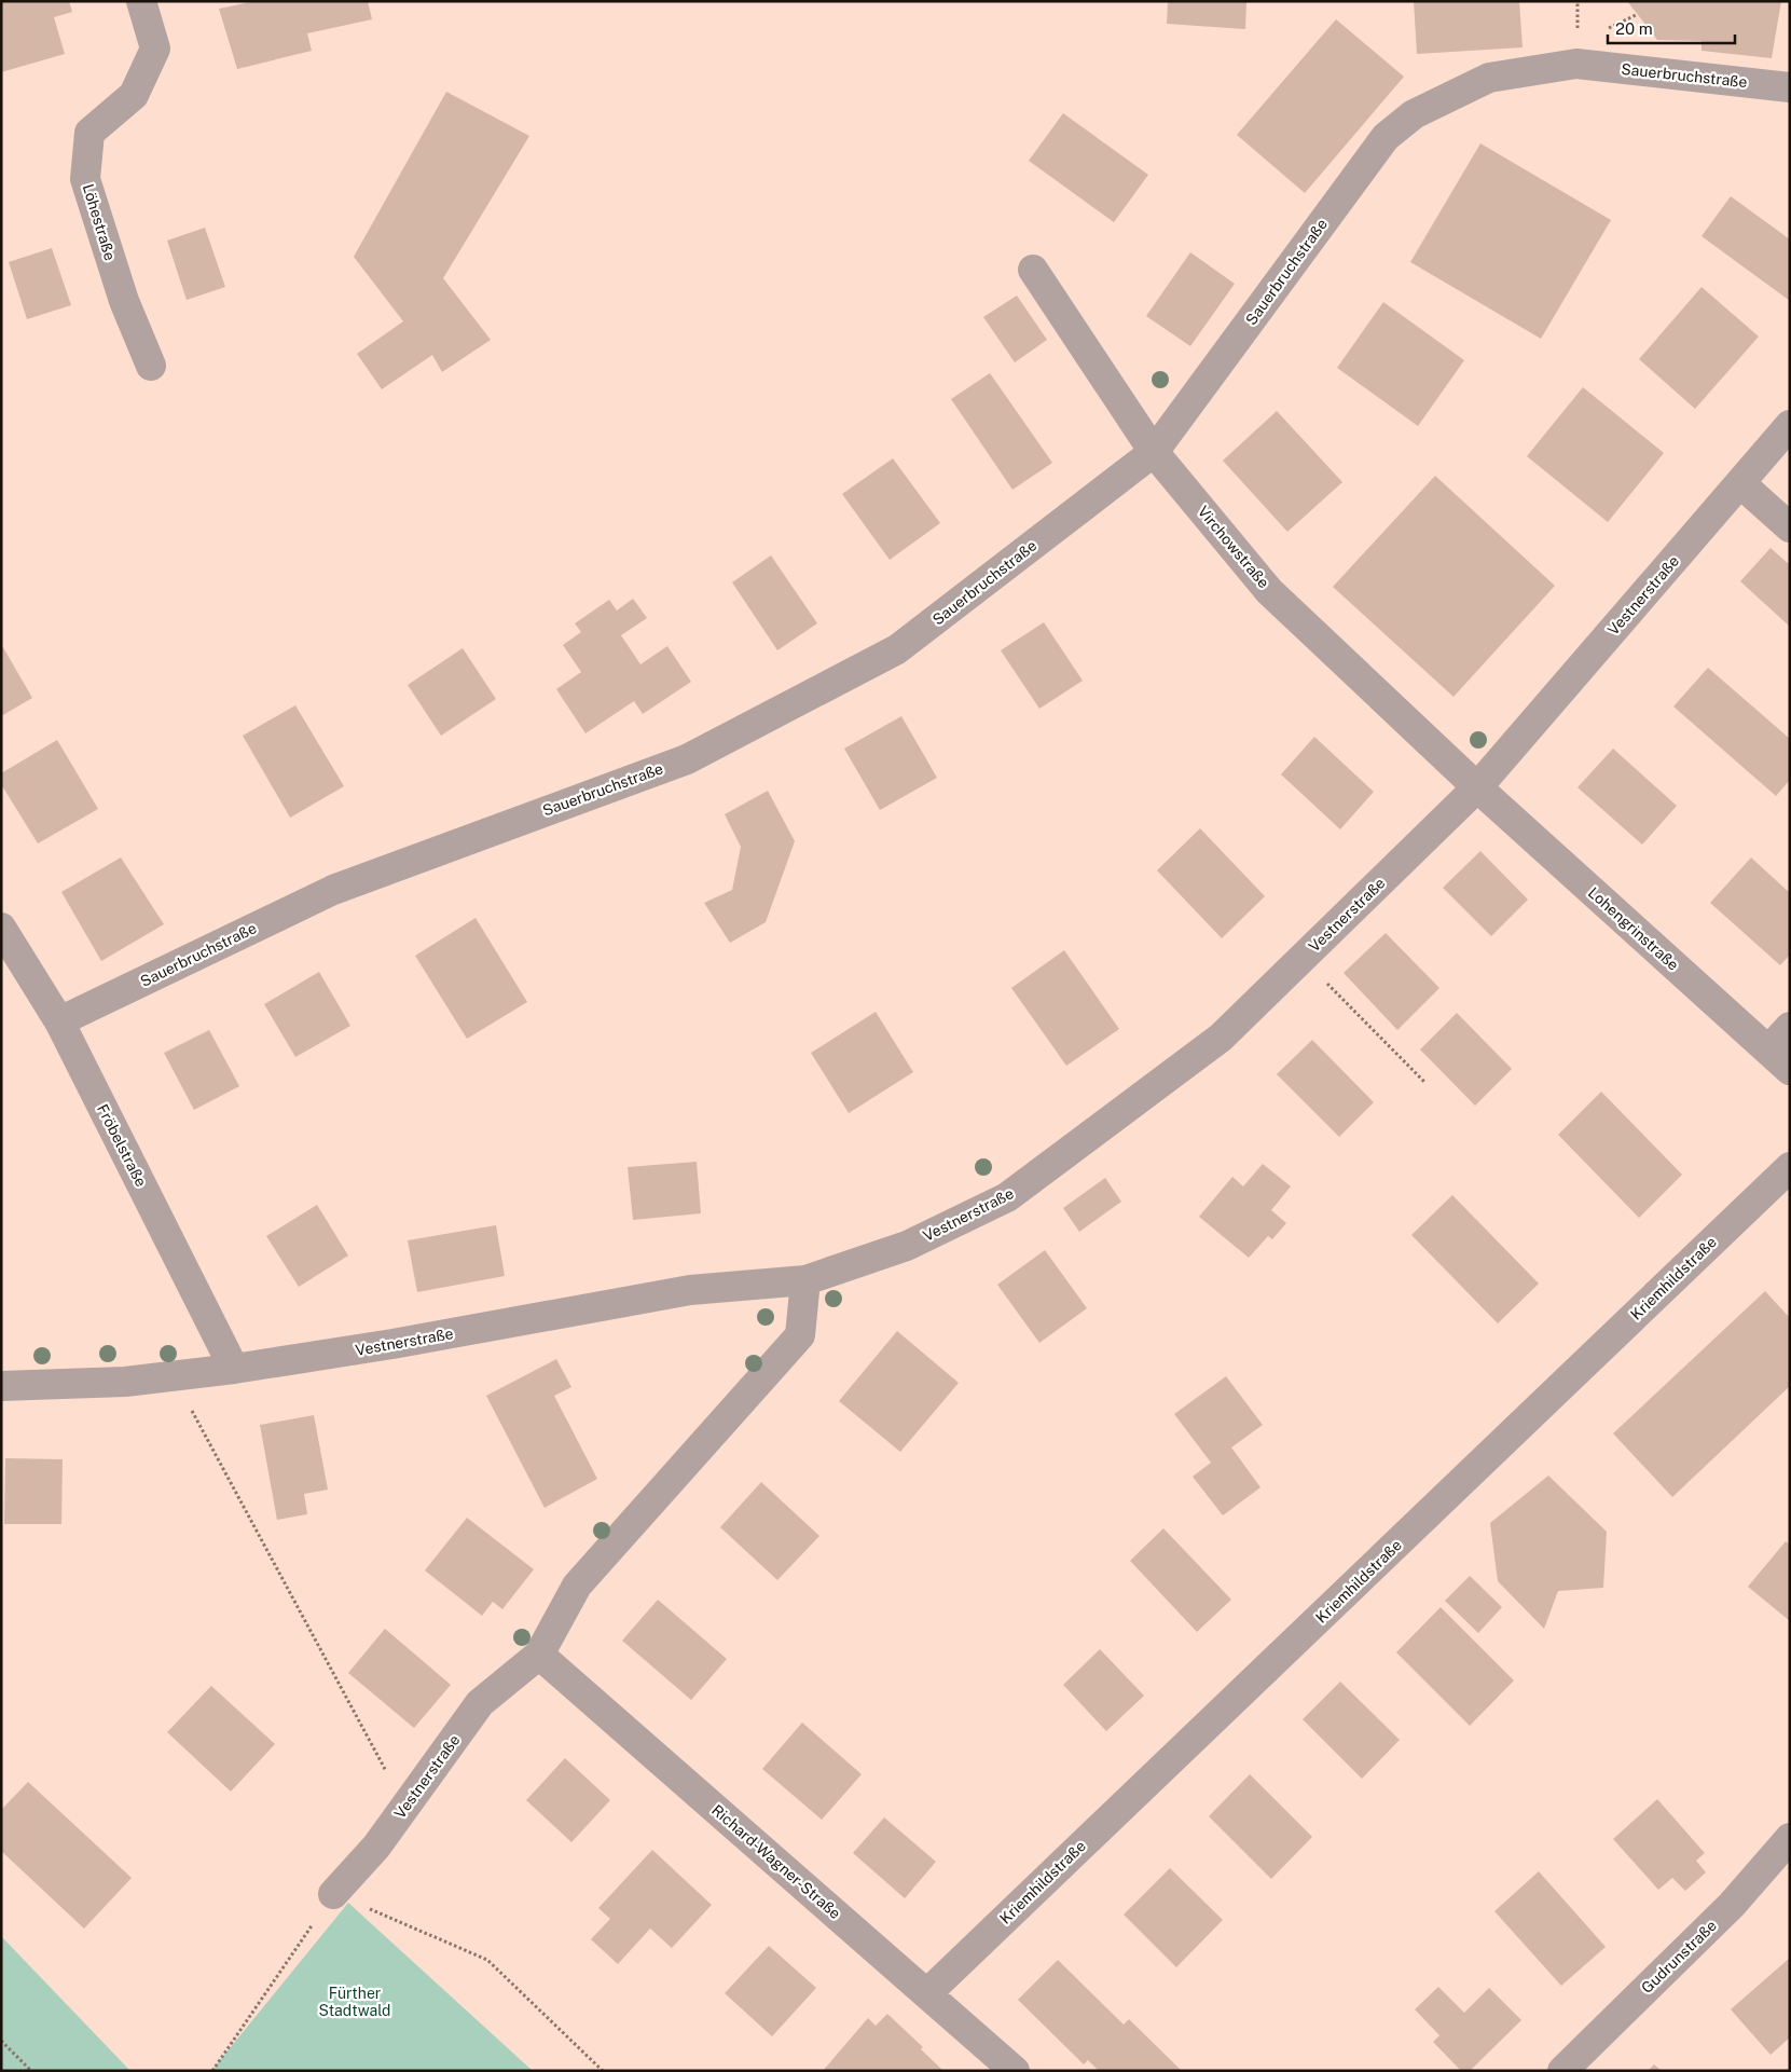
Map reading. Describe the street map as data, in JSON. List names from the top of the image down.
{
  "streets": {
    "street": [
      "Sauerbruchstraße",
      "Löhestraße",
      "Virchowstraße",
      "Vestnerstraße",
      "Lohengrinstraße",
      "Fröbelstraße",
      "Kriemhildstraße",
      "Richard-Wagner-Straße",
      "Gudrunstraße"
    ]
  },
  "crossings": [
    ["Sauerbruchstraße", "Virchowstraße"],
    ["Sauerbruchstraße", "Fröbelstraße"],
    ["Virchowstraße", "Vestnerstraße"],
    ["Virchowstraße", "Lohengrinstraße"],
    ["Vestnerstraße", "Lohengrinstraße"],
    ["Vestnerstraße", "Fröbelstraße"],
    ["Vestnerstraße", "Richard-Wagner-Straße"],
    ["Kriemhildstraße", "Richard-Wagner-Straße"]
  ],
  "parks": ["Fürther Stadtwald"],
  "scale_bar": "20 m"
}
